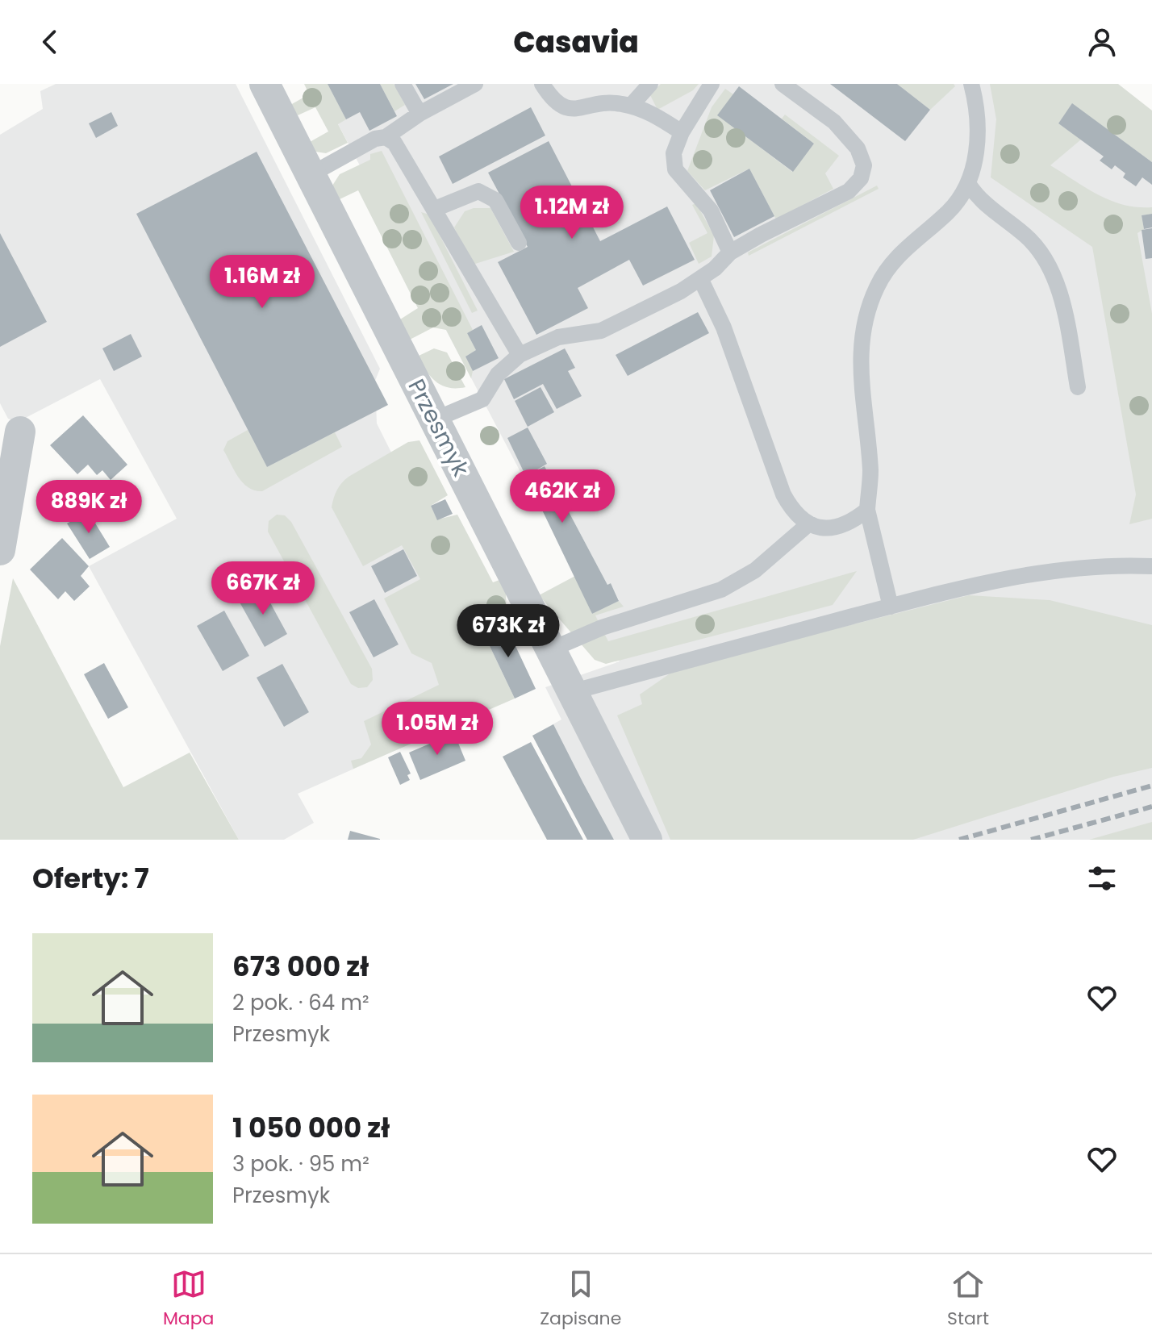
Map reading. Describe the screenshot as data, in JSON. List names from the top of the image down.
{
  "streets": {
    "street": ["Przesmyk"]
  },
  "page": {
    "header": "Casavia",
    "price": [
      "1.12M zł",
      "1.16M zł",
      "462K zł",
      "889K zł",
      "667K zł",
      "673K zł",
      "1.05M zł"
    ],
    "heading": "Oferty: 7",
    "list": [
      {
        "name": "673 000 zł",
        "note": "2 pok. · 64 m² · Przesmyk"
      },
      {
        "name": "1 050 000 zł",
        "note": "3 pok. · 95 m² · Przesmyk"
      }
    ],
    "tabs": ["Mapa", "Zapisane", "Start"]
  }
}
